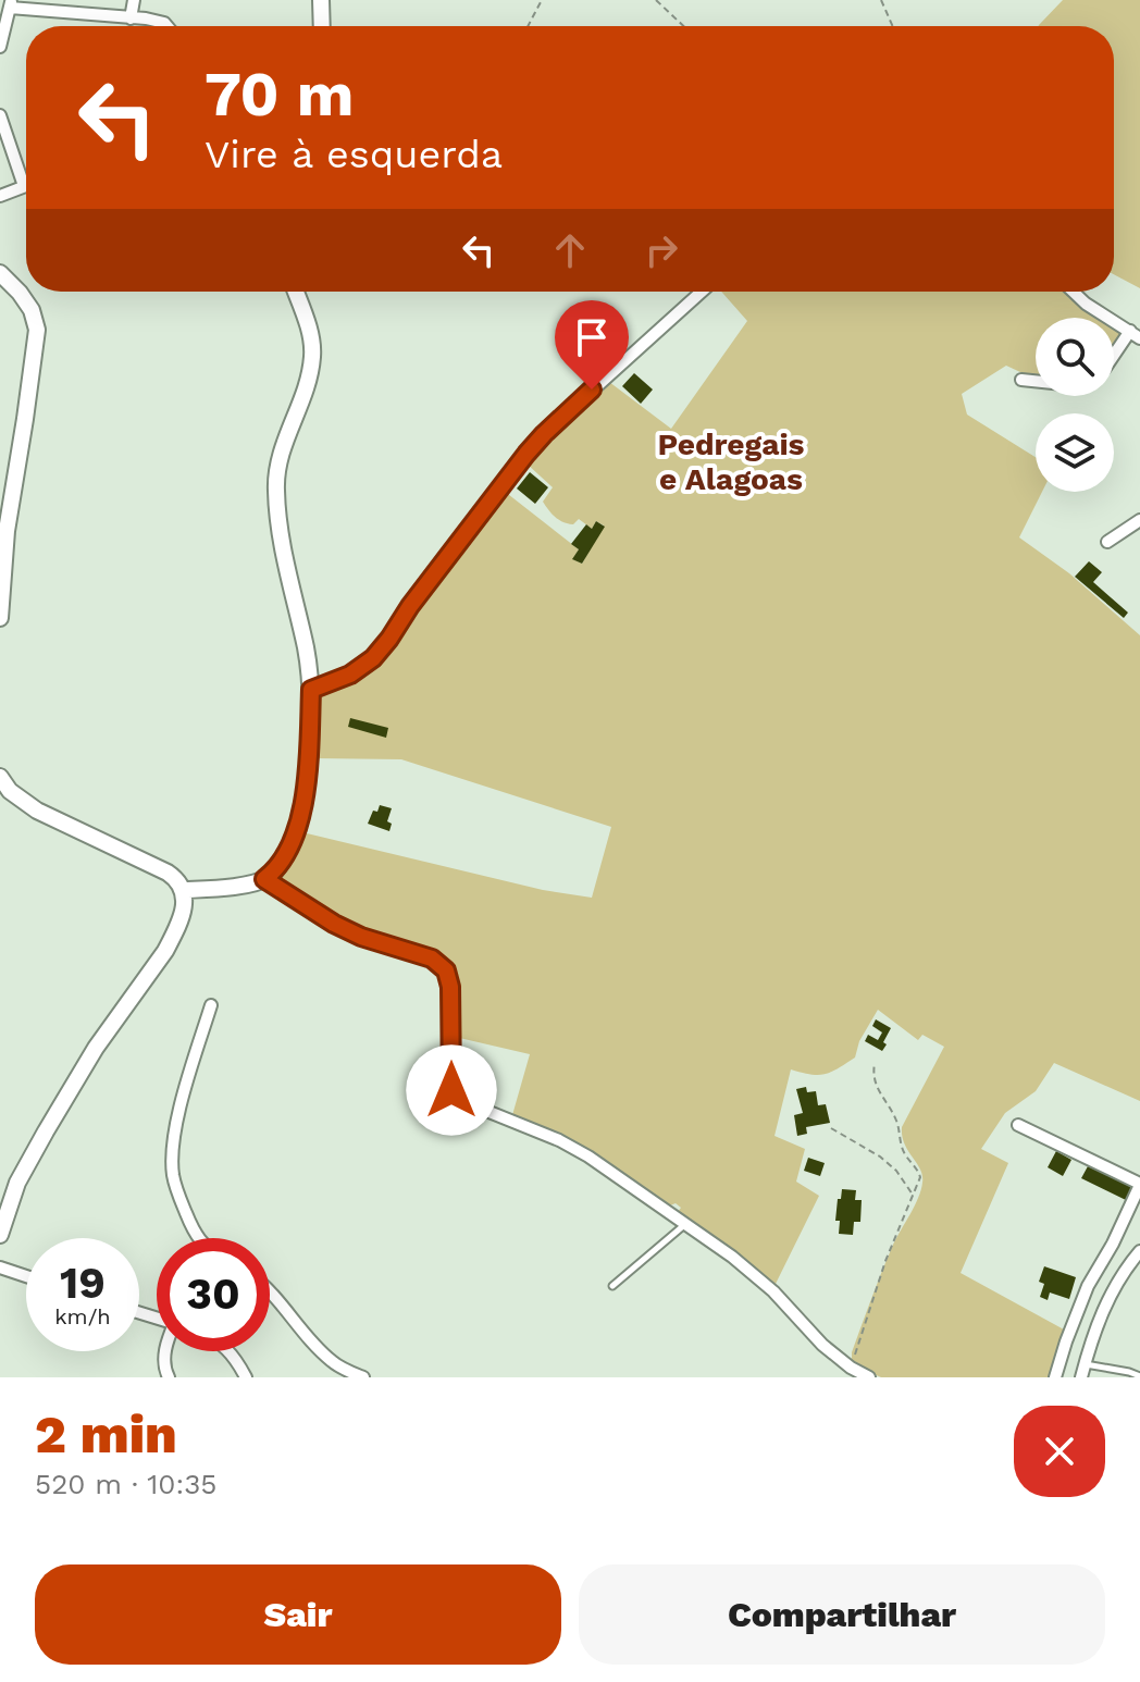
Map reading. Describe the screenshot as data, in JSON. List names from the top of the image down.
{
  "districts": ["Pedregais e Alagoas"],
  "page": {
    "turn": ["70 m", "Vire à esquerda"],
    "speed": "19 km/h",
    "limit": "30",
    "heading": ["2 min", "520 m · 10:35"],
    "buttons": ["Sair", "Compartilhar"]
  }
}
